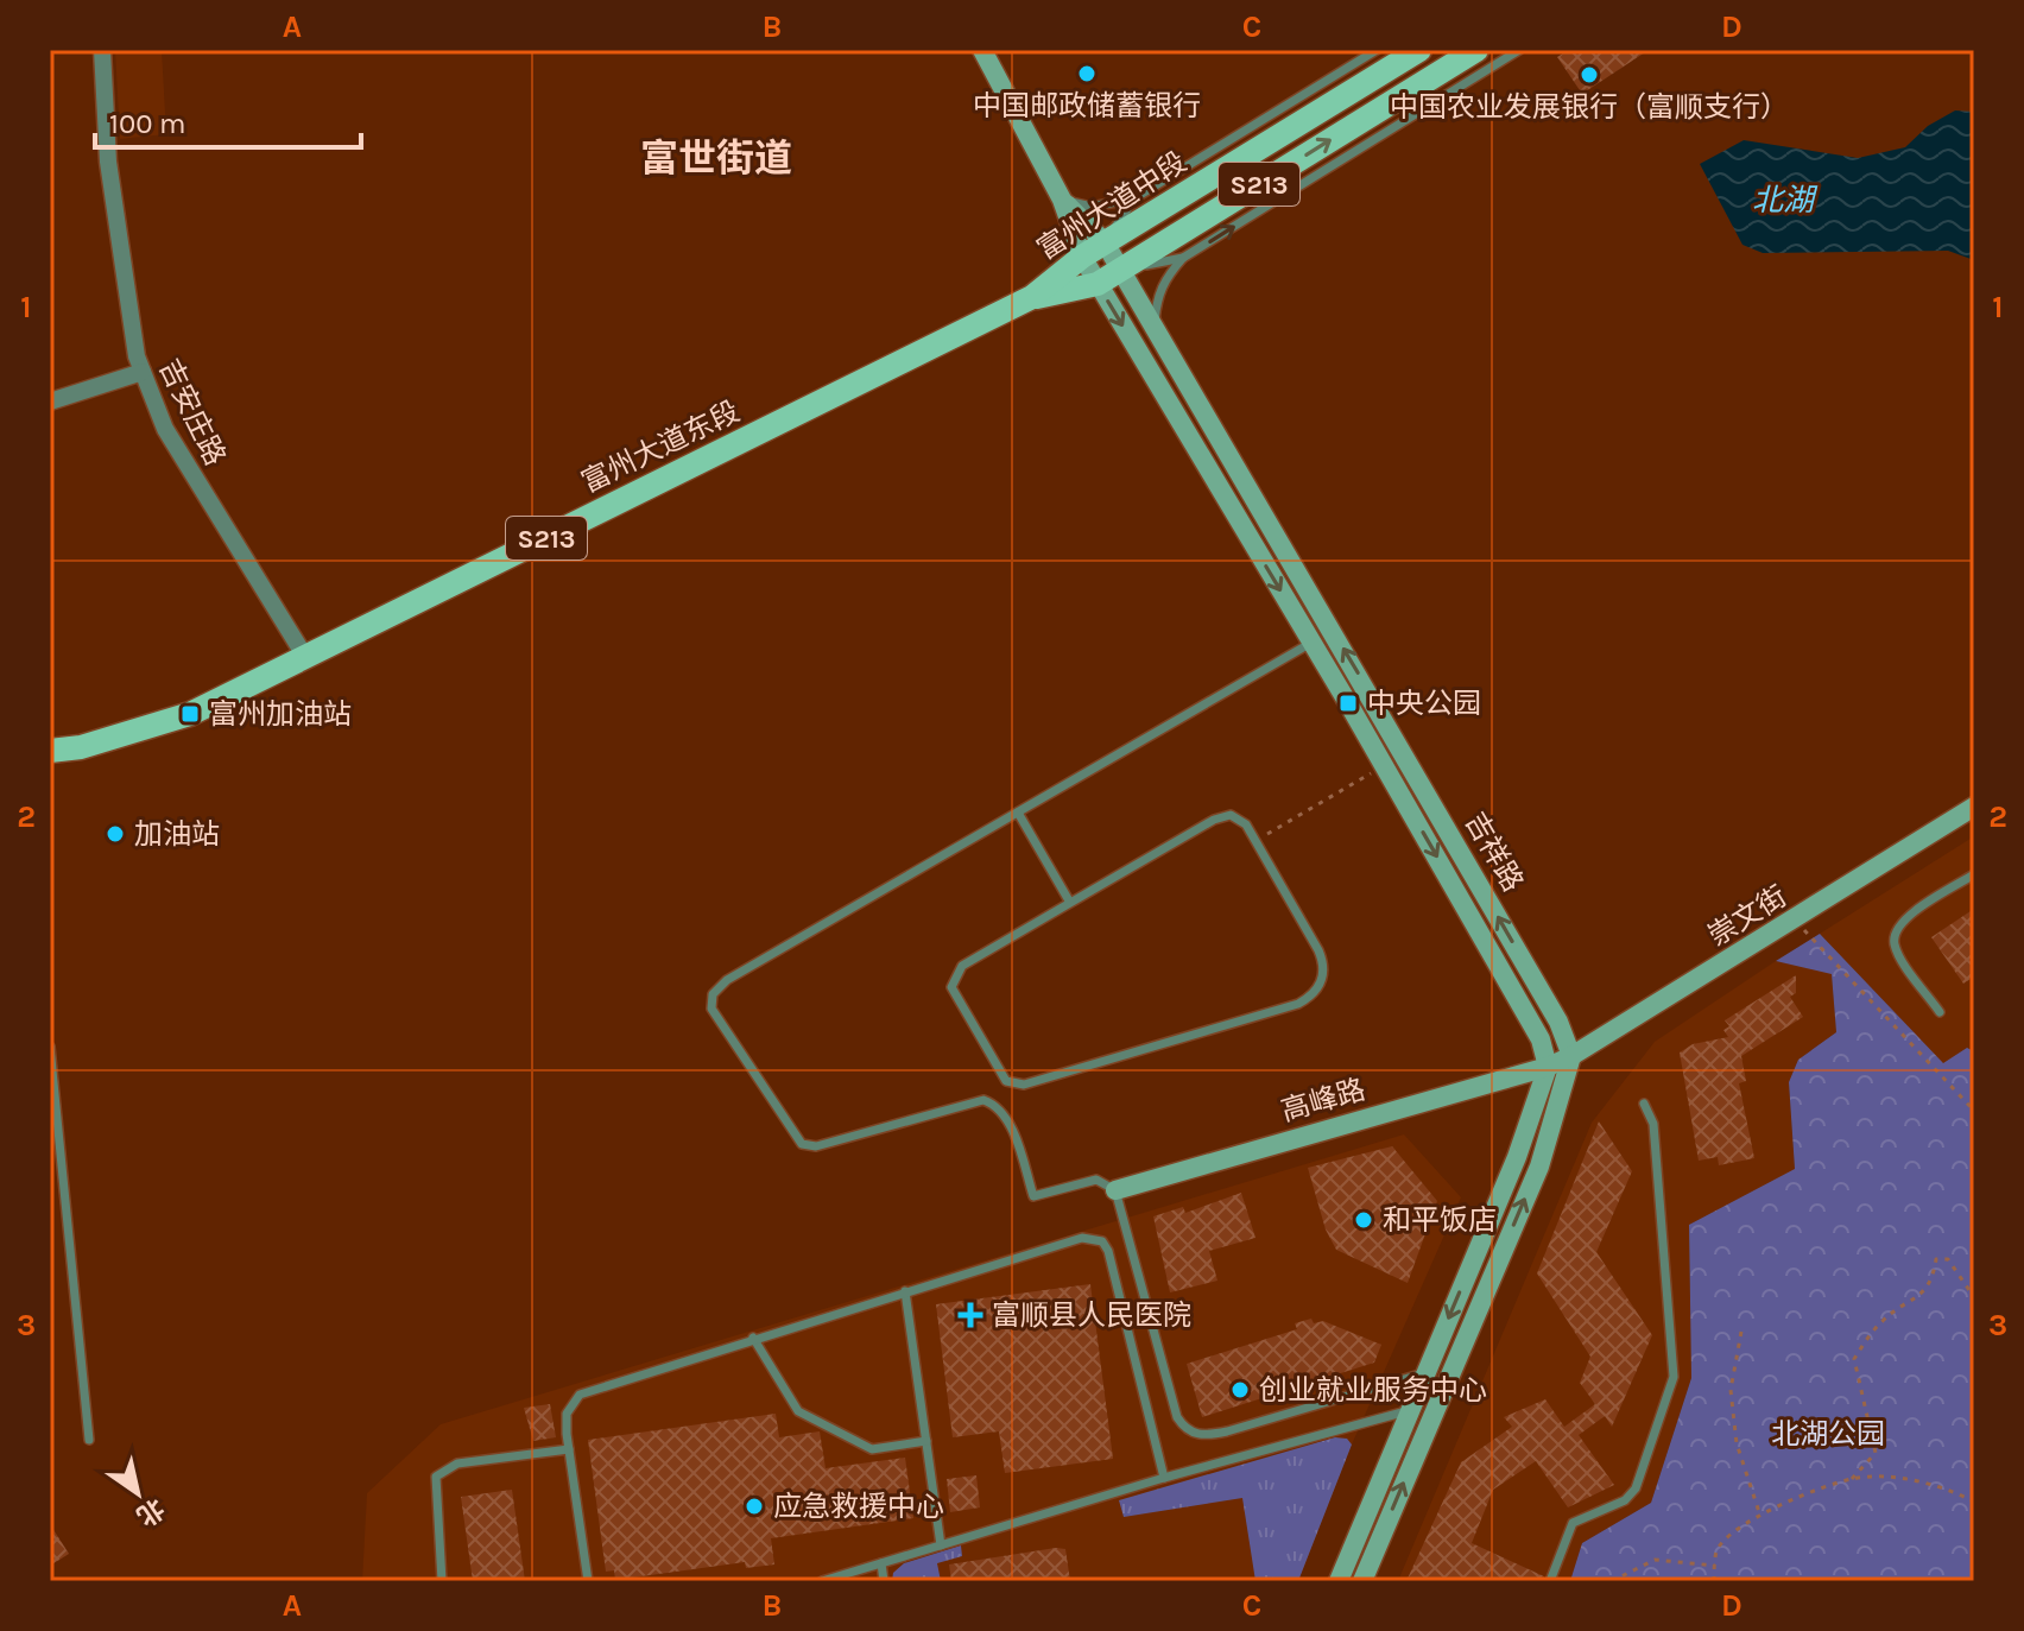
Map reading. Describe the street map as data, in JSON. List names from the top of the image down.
{
  "streets": {
    "main road": [
      "S213",
      "富州大道中段",
      "富州大道东段",
      "吉祥路",
      "崇文街",
      "高峰路"
    ],
    "street": ["吉安庄路"]
  },
  "crossings": [
    ["富州大道中段", "富州大道东段"],
    ["富州大道中段", "吉祥路"],
    ["吉安庄路", "富州大道东段"],
    ["吉祥路", "崇文街"],
    ["吉祥路", "高峰路"],
    ["崇文街", "高峰路"]
  ],
  "districts": ["富世街道"],
  "water": ["北湖"],
  "parks": ["北湖公园"],
  "places": {
    "other": [
      "中国邮政储蓄银行",
      "中国农业发展银行（富顺支行）",
      "加油站",
      "和平饭店",
      "创业就业服务中心",
      "应急救援中心"
    ],
    "transit": ["中央公园", "富州加油站"],
    "health": ["富顺县人民医院"]
  },
  "scale_bar": "100 m",
  "north": "bottom right",
  "grid": {
    "columns": [
      "A",
      "B",
      "C",
      "D"
    ],
    "rows": ["1", "2", "3"]
  }
}
